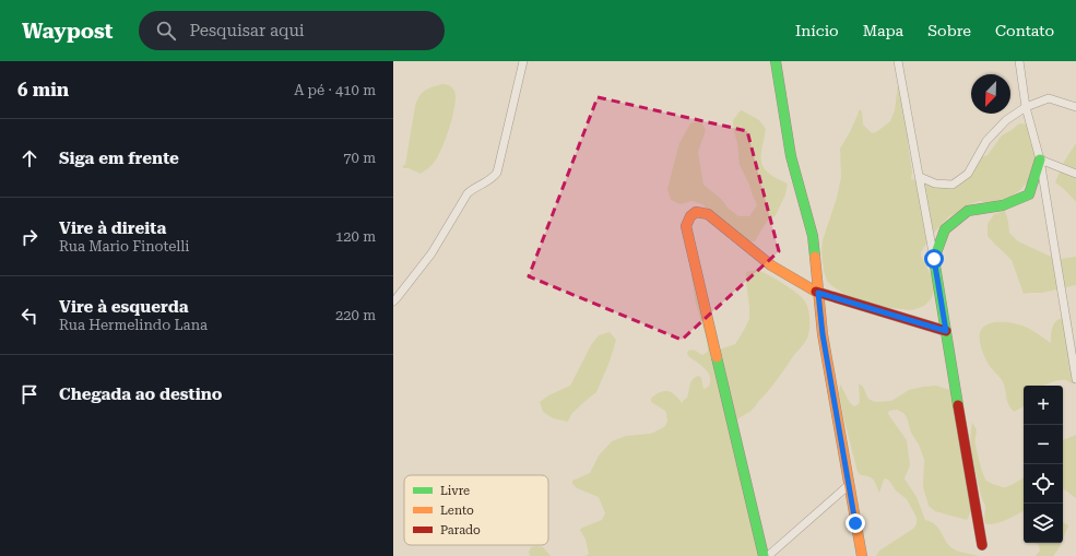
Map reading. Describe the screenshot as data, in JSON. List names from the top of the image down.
{
  "legend": ["Livre", "Lento", "Parado"],
  "north": "bottom left",
  "page": {
    "header": "Waypost",
    "search": "Pesquisar aqui",
    "nav": [
      "Início",
      "Mapa",
      "Sobre",
      "Contato"
    ],
    "heading": ["6 min", "A pé · 410 m"],
    "list": [
      ["Siga em frente", "70 m"],
      ["Vire à direita", "Rua Mario Finotelli", "120 m"],
      ["Vire à esquerda", "Rua Hermelindo Lana", "220 m"],
      "Chegada ao destino"
    ],
    "map_buttons": ["+", "−"]
  }
}
